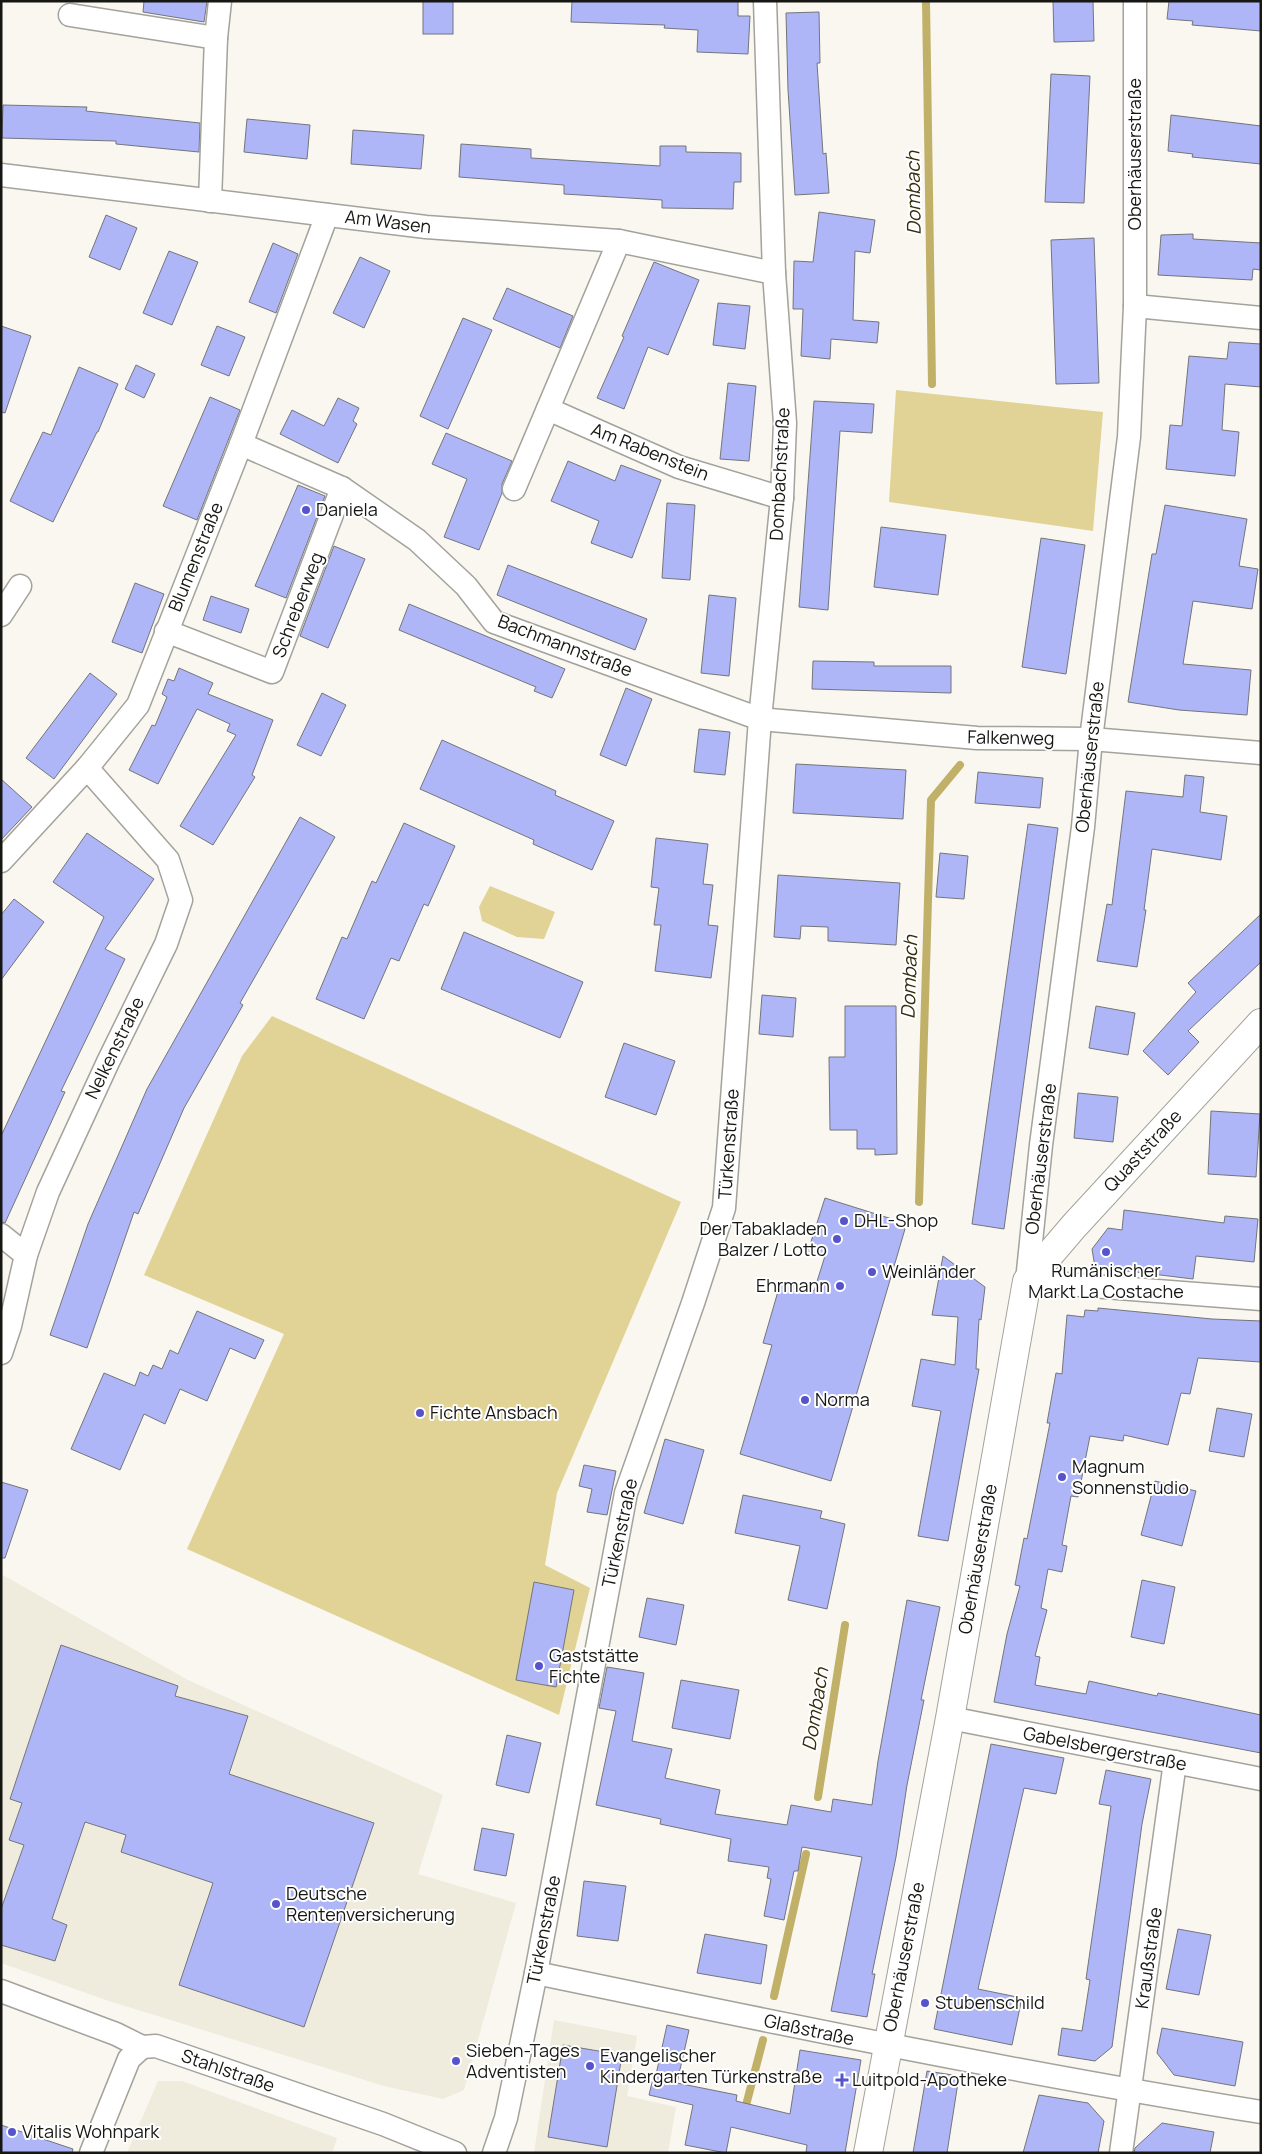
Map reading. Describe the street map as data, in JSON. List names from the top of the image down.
{
  "streets": {
    "street": [
      "Oberhäuserstraße",
      "Am Wasen",
      "Am Rabenstein",
      "Dombachstraße",
      "Blumenstraße",
      "Schreberweg",
      "Bachmannstraße",
      "Falkenweg",
      "Nelkenstraße",
      "Türkenstraße",
      "Quaststraße",
      "Gabelsbergerstraße",
      "Kraußstraße",
      "Glaßstraße",
      "Stahlstraße"
    ]
  },
  "crossings": [
    ["Oberhäuserstraße", "Falkenweg"],
    ["Oberhäuserstraße", "Quaststraße"],
    ["Oberhäuserstraße", "Gabelsbergerstraße"],
    ["Oberhäuserstraße", "Glaßstraße"],
    ["Am Wasen", "Dombachstraße"],
    ["Am Wasen", "Blumenstraße"],
    ["Am Rabenstein", "Dombachstraße"],
    ["Dombachstraße", "Bachmannstraße"],
    ["Dombachstraße", "Falkenweg"],
    ["Dombachstraße", "Türkenstraße"],
    ["Blumenstraße", "Schreberweg"],
    ["Blumenstraße", "Bachmannstraße"],
    ["Blumenstraße", "Nelkenstraße"],
    ["Schreberweg", "Bachmannstraße"],
    ["Bachmannstraße", "Falkenweg"],
    ["Türkenstraße", "Glaßstraße"],
    ["Gabelsbergerstraße", "Kraußstraße"],
    ["Kraußstraße", "Glaßstraße"]
  ],
  "water": ["Dombach"],
  "places": {
    "other": [
      "Daniela",
      "DHL-Shop",
      "Der Tabakladen Balzer / Lotto",
      "Rumänischer Markt La Costache",
      "Weinländer",
      "Ehrmann",
      "Norma",
      "Fichte Ansbach",
      "Magnum Sonnenstudio",
      "Gaststätte Fichte",
      "Deutsche Rentenversicherung",
      "Stubenschild",
      "Sieben-Tages Adventisten",
      "Evangelischer Kindergarten Türkenstraße",
      "Vitalis Wohnpark"
    ],
    "health": ["Luitpold-Apotheke"]
  }
}
